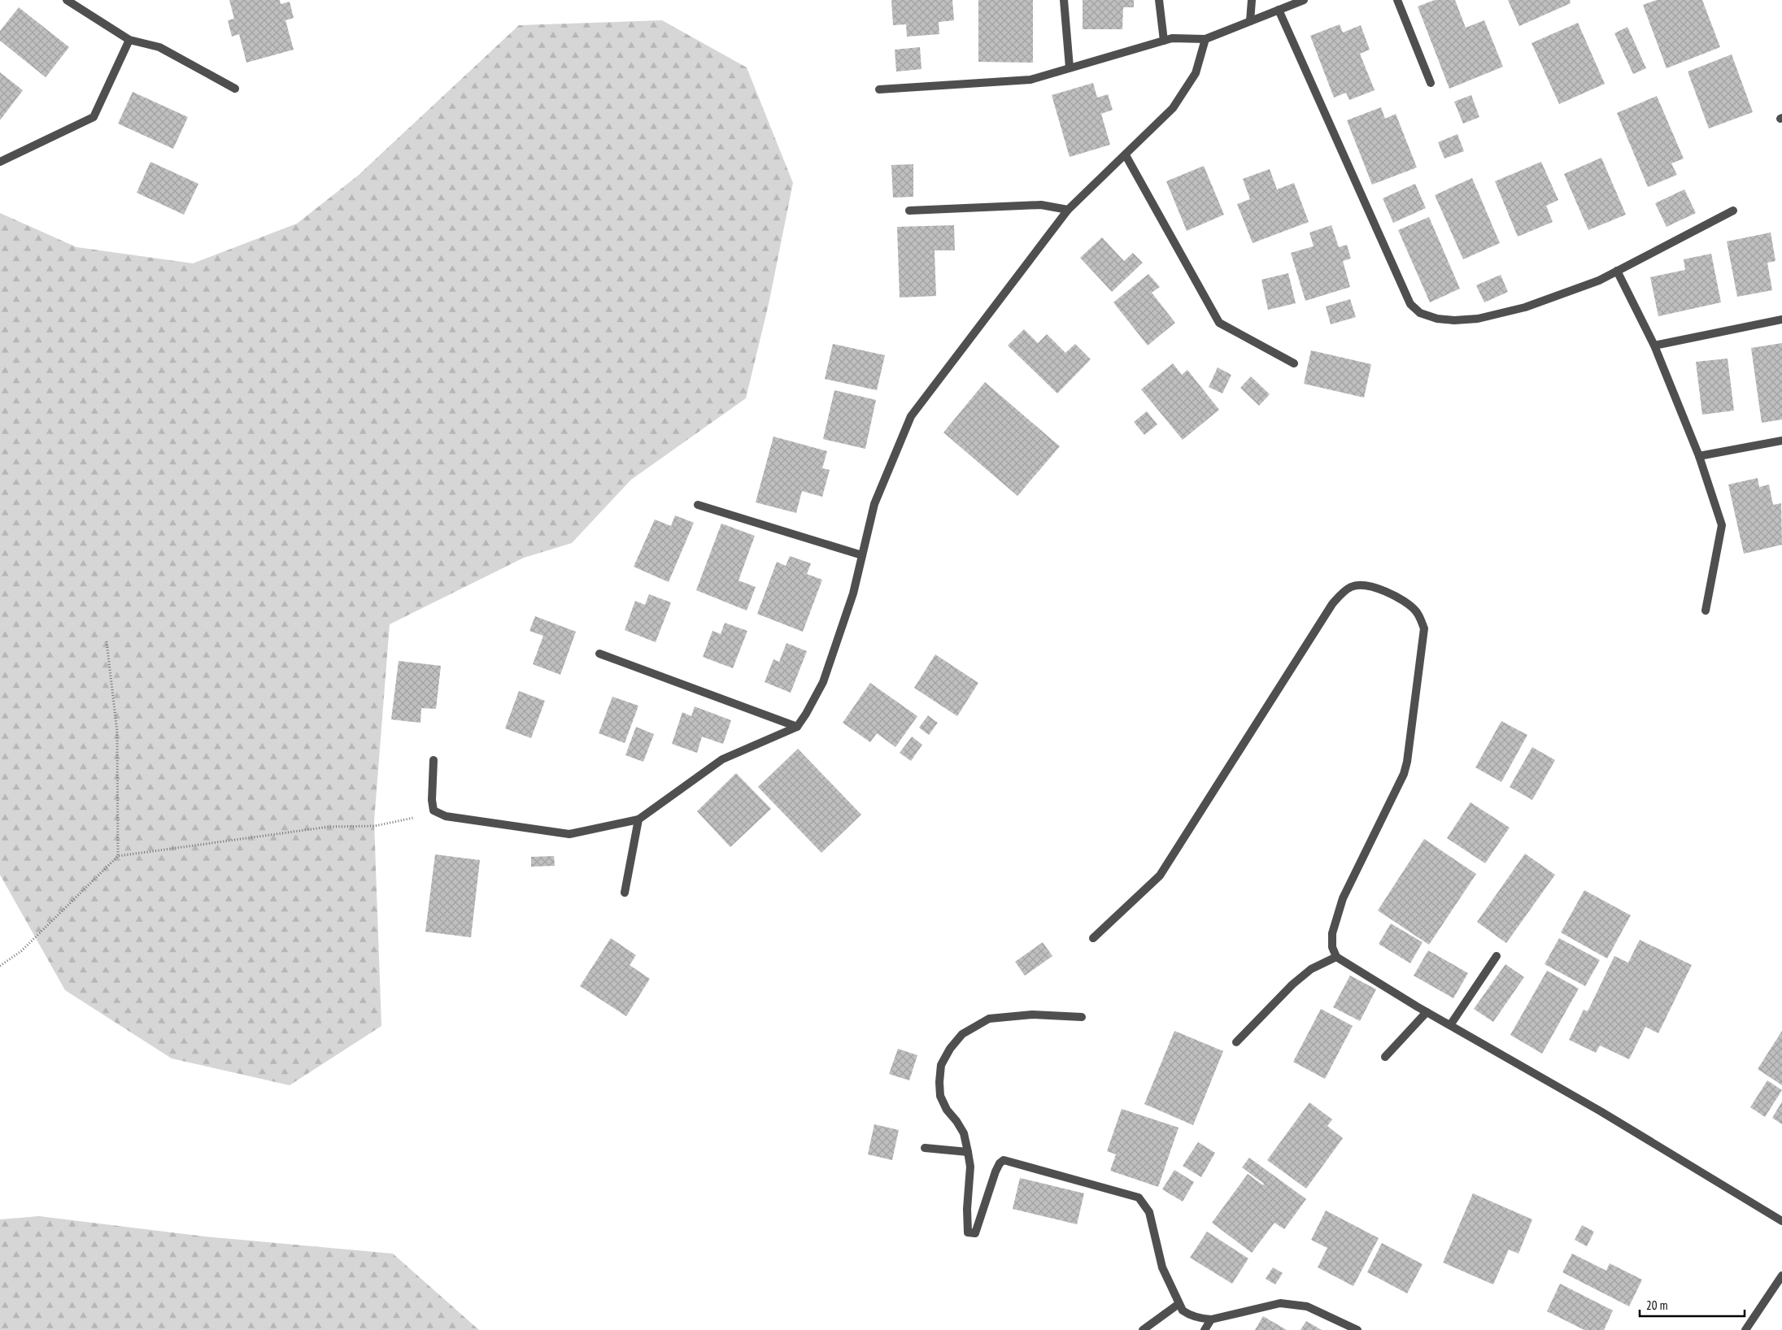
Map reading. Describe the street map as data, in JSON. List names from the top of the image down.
{
  "scale_bar": "20 m"
}
